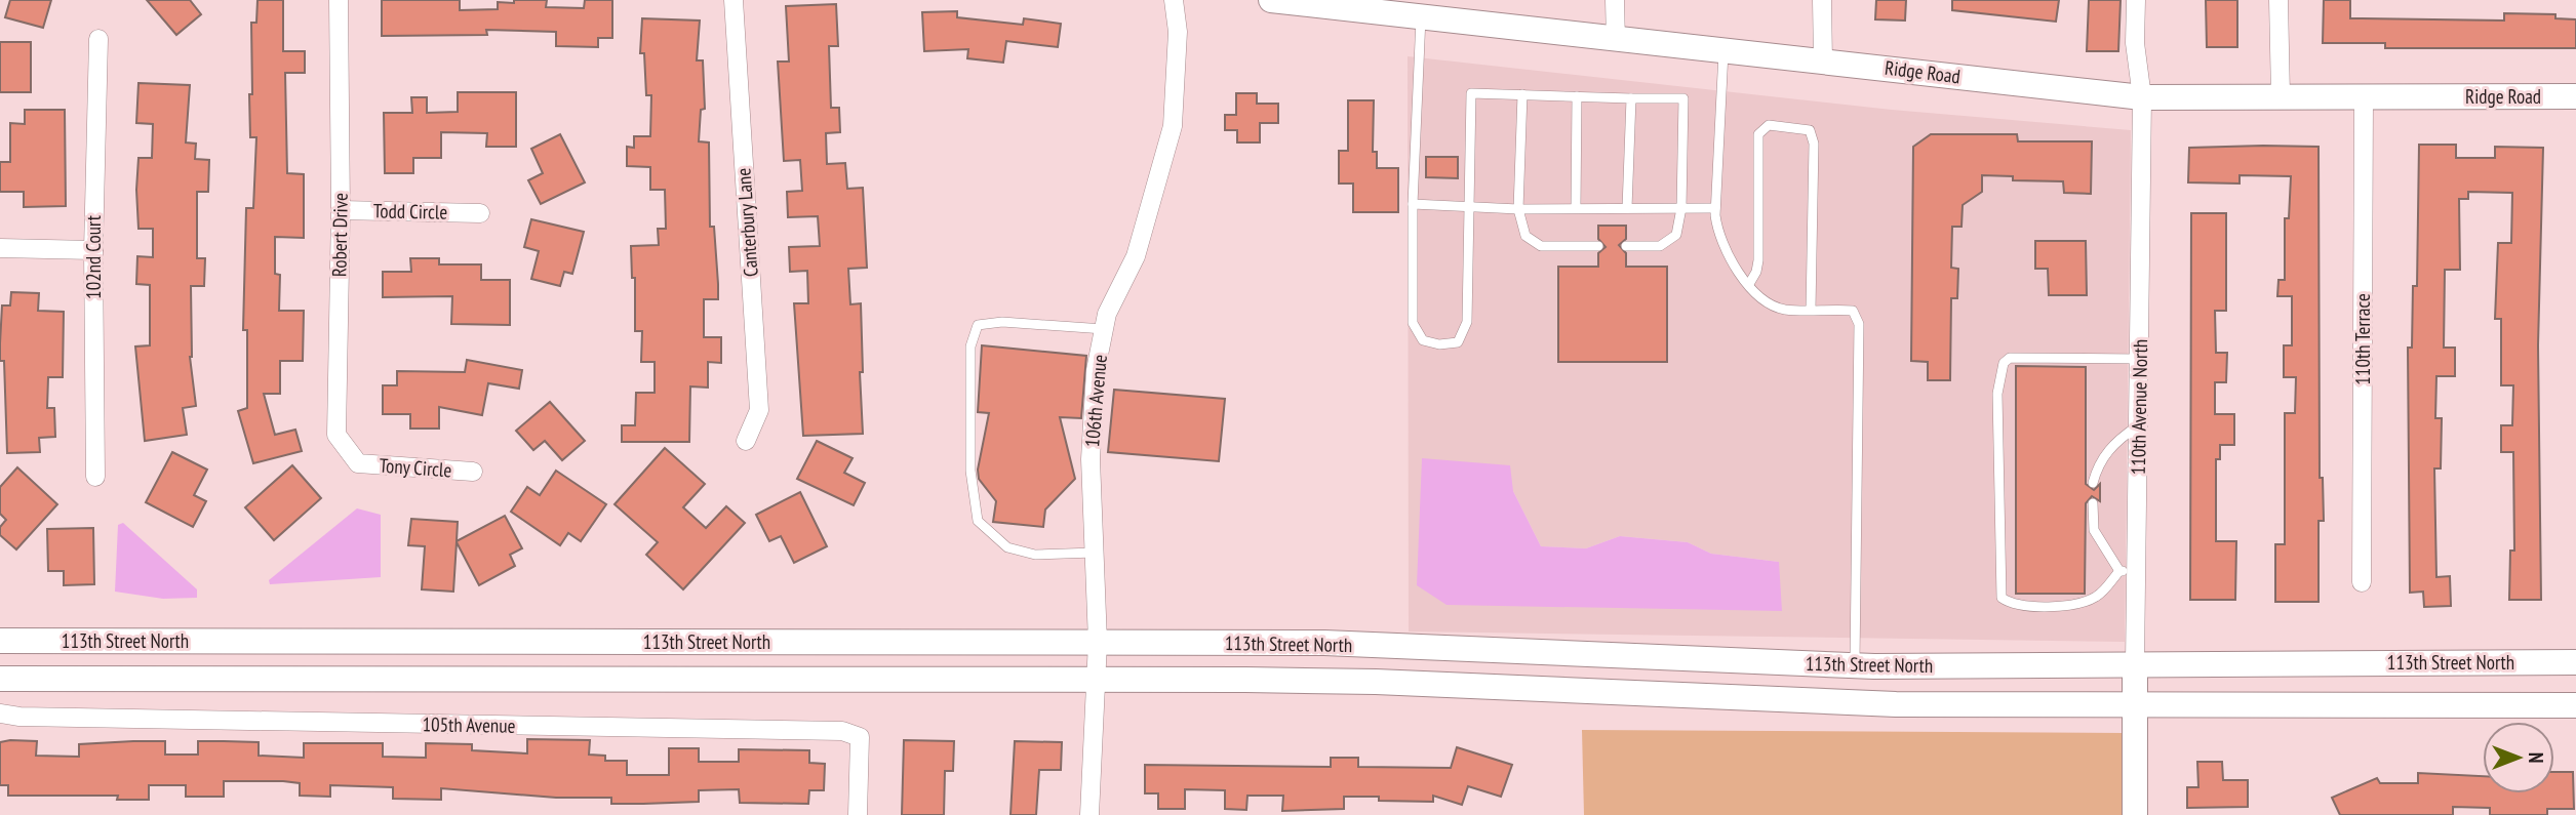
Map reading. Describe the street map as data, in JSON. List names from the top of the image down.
{
  "streets": {
    "main road": ["Ridge Road", "110th Avenue North", "113th Street North"],
    "street": [
      "Todd Circle",
      "Canterbury Lane",
      "Robert Drive",
      "102nd Court",
      "110th Terrace",
      "106th Avenue",
      "Tony Circle",
      "105th Avenue"
    ]
  },
  "crossings": [
    ["Ridge Road", "110th Terrace"],
    ["Ridge Road", "110th Avenue North"],
    ["Todd Circle", "Robert Drive"],
    ["Robert Drive", "Tony Circle"],
    ["106th Avenue", "113th Street North"],
    ["110th Avenue North", "113th Street North"]
  ],
  "north": "right"
}
